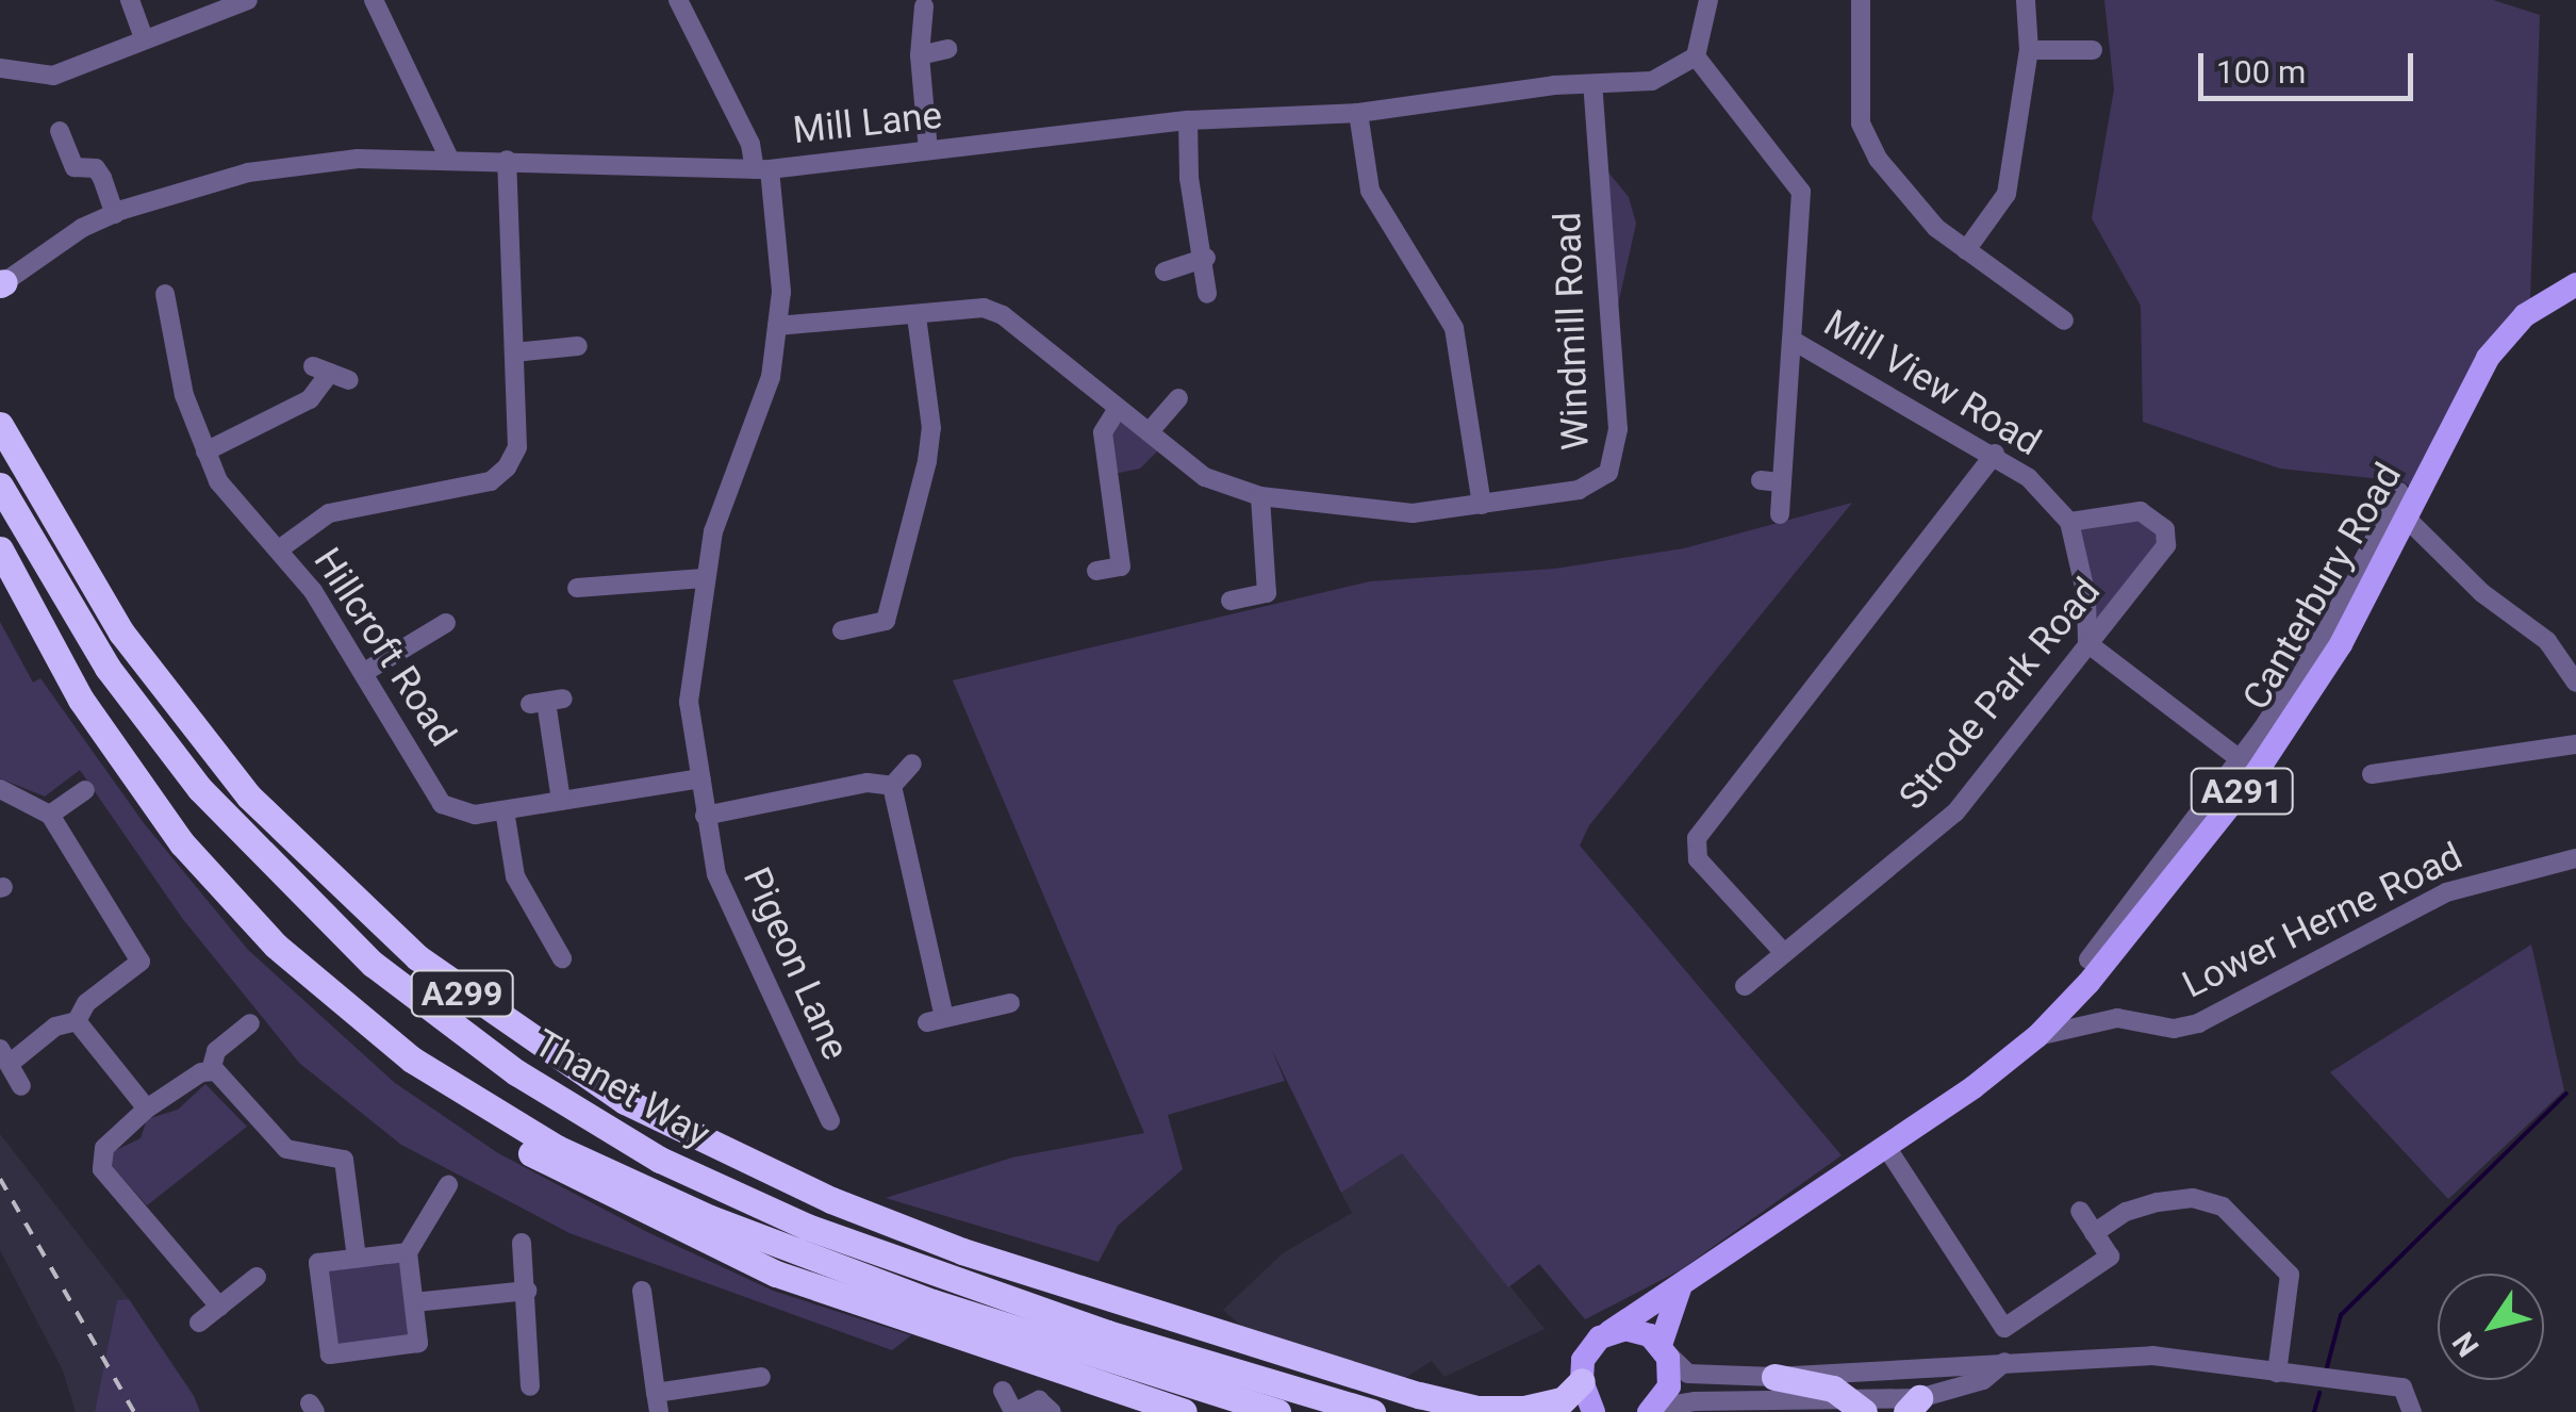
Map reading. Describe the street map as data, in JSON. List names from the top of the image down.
{
  "streets": {
    "highway": ["A299", "Thanet Way"],
    "main road": ["Canterbury Road", "A291"],
    "street": [
      "Mill Lane",
      "Windmill Road",
      "Mill View Road",
      "Hillcroft Road",
      "Strode Park Road",
      "Lower Herne Road",
      "Pigeon Lane"
    ]
  },
  "crossings": [
    ["Mill Lane", "Windmill Road"],
    ["Mill Lane", "Mill View Road"],
    ["Mill Lane", "Pigeon Lane"],
    ["Windmill Road", "Pigeon Lane"],
    ["Mill View Road", "Strode Park Road"],
    ["Canterbury Road", "Lower Herne Road"],
    ["Hillcroft Road", "Pigeon Lane"],
    ["A299", "Thanet Way"]
  ],
  "scale_bar": "100 m",
  "north": "bottom left"
}
